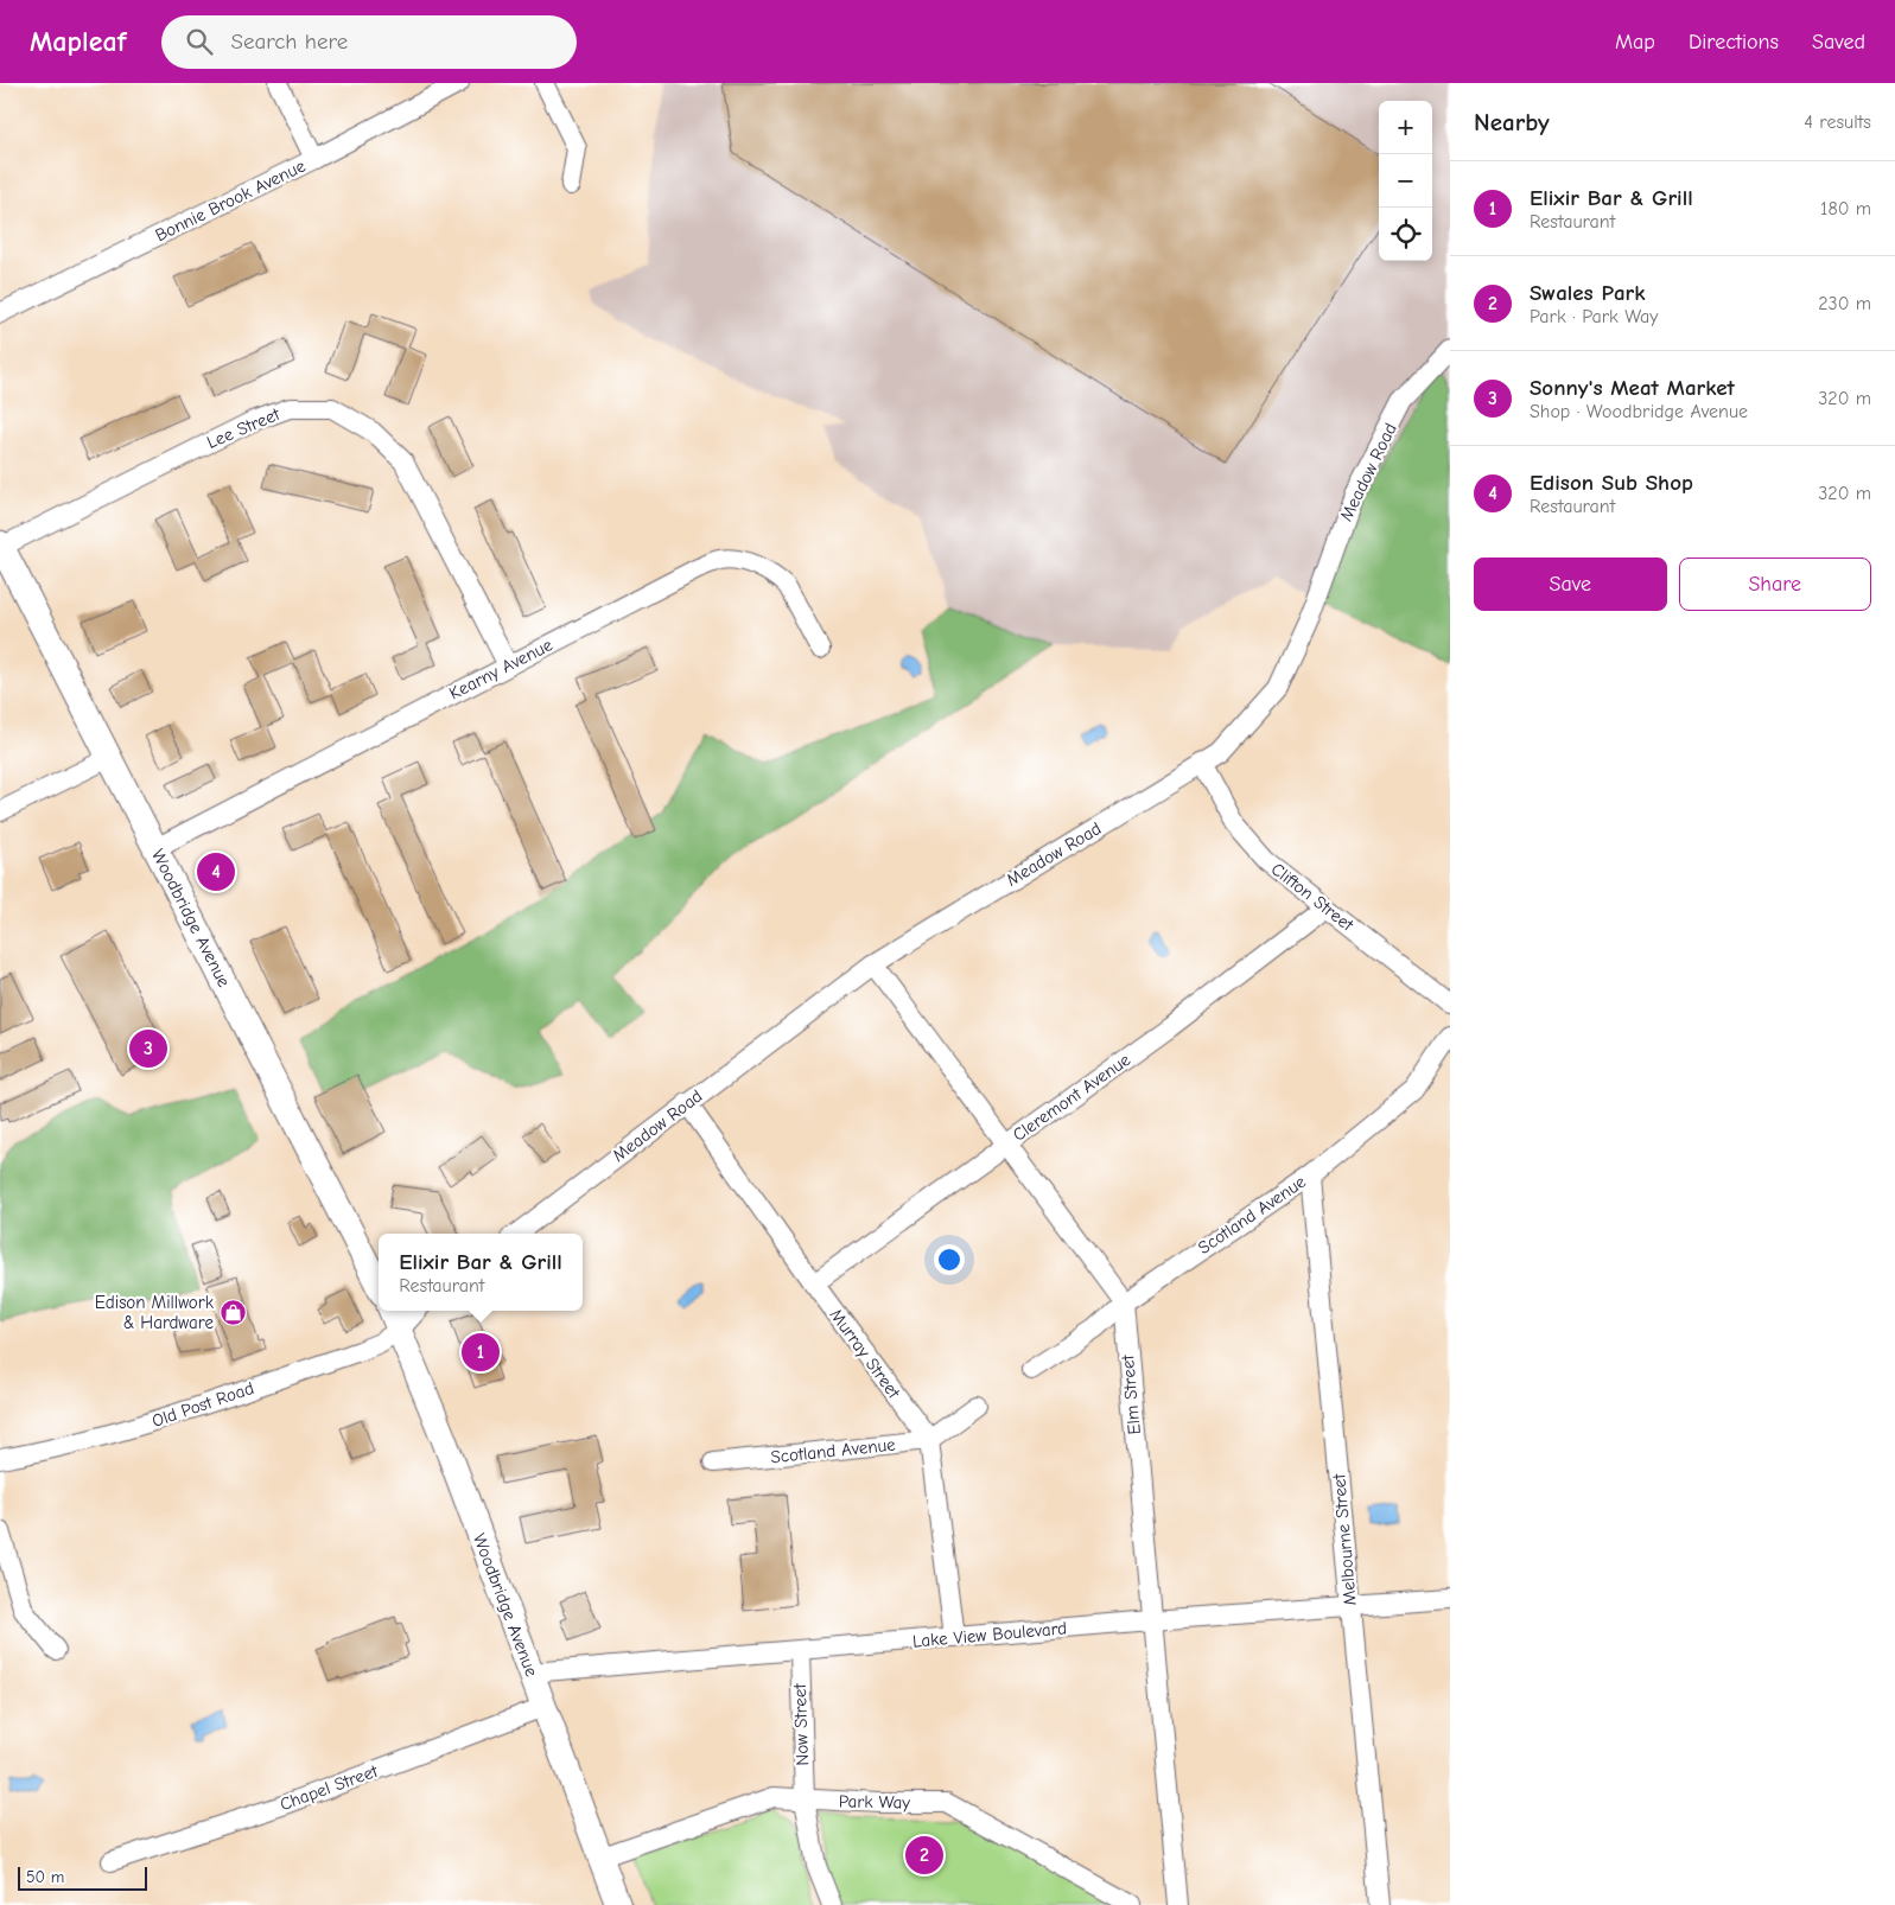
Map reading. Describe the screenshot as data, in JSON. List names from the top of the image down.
{
  "streets": {
    "main road": ["Woodbridge Avenue"],
    "street": [
      "Bonnie Brook Avenue",
      "Lee Street",
      "Meadow Road",
      "Kearny Avenue",
      "Clifton Street",
      "Cleremont Avenue",
      "Scotland Avenue",
      "Murray Street",
      "Elm Street",
      "Old Post Road",
      "Melbourne Street",
      "Lake View Boulevard",
      "Now Street",
      "Chapel Street",
      "Park Way"
    ]
  },
  "crossings": [
    ["Lee Street", "Kearny Avenue"],
    ["Lee Street", "Woodbridge Avenue"],
    ["Meadow Road", "Clifton Street"],
    ["Meadow Road", "Murray Street"],
    ["Kearny Avenue", "Woodbridge Avenue"],
    ["Clifton Street", "Cleremont Avenue"],
    ["Woodbridge Avenue", "Old Post Road"],
    ["Woodbridge Avenue", "Lake View Boulevard"],
    ["Woodbridge Avenue", "Chapel Street"],
    ["Woodbridge Avenue", "Park Way"],
    ["Cleremont Avenue", "Murray Street"],
    ["Scotland Avenue", "Murray Street"],
    ["Scotland Avenue", "Elm Street"],
    ["Scotland Avenue", "Melbourne Street"],
    ["Murray Street", "Lake View Boulevard"],
    ["Elm Street", "Lake View Boulevard"],
    ["Melbourne Street", "Lake View Boulevard"],
    ["Lake View Boulevard", "Now Street"],
    ["Now Street", "Park Way"]
  ],
  "places": {
    "shop": ["Edison Millwork & Hardware"]
  },
  "scale_bar": "50 m",
  "page": {
    "header": "Mapleaf",
    "search": "Search here",
    "nav": ["Map", "Directions", "Saved"],
    "heading": ["Nearby", "4 results"],
    "map_buttons": ["+", "−"],
    "list": [
      {
        "mark": "1",
        "name": "Elixir Bar & Grill",
        "note": "Restaurant",
        "value": "180 m"
      },
      {
        "mark": "2",
        "name": "Swales Park",
        "note": "Park · Park Way",
        "value": "230 m"
      },
      {
        "mark": "3",
        "name": "Sonny's Meat Market",
        "note": "Shop · Woodbridge Avenue",
        "value": "320 m"
      },
      {
        "mark": "4",
        "name": "Edison Sub Shop",
        "note": "Restaurant",
        "value": "320 m"
      }
    ],
    "buttons": ["Save", "Share"],
    "pins": [
      "4",
      "3",
      "1",
      "2"
    ],
    "popup": ["Elixir Bar & Grill", "Restaurant"],
    "scale": "50 m"
  }
}
